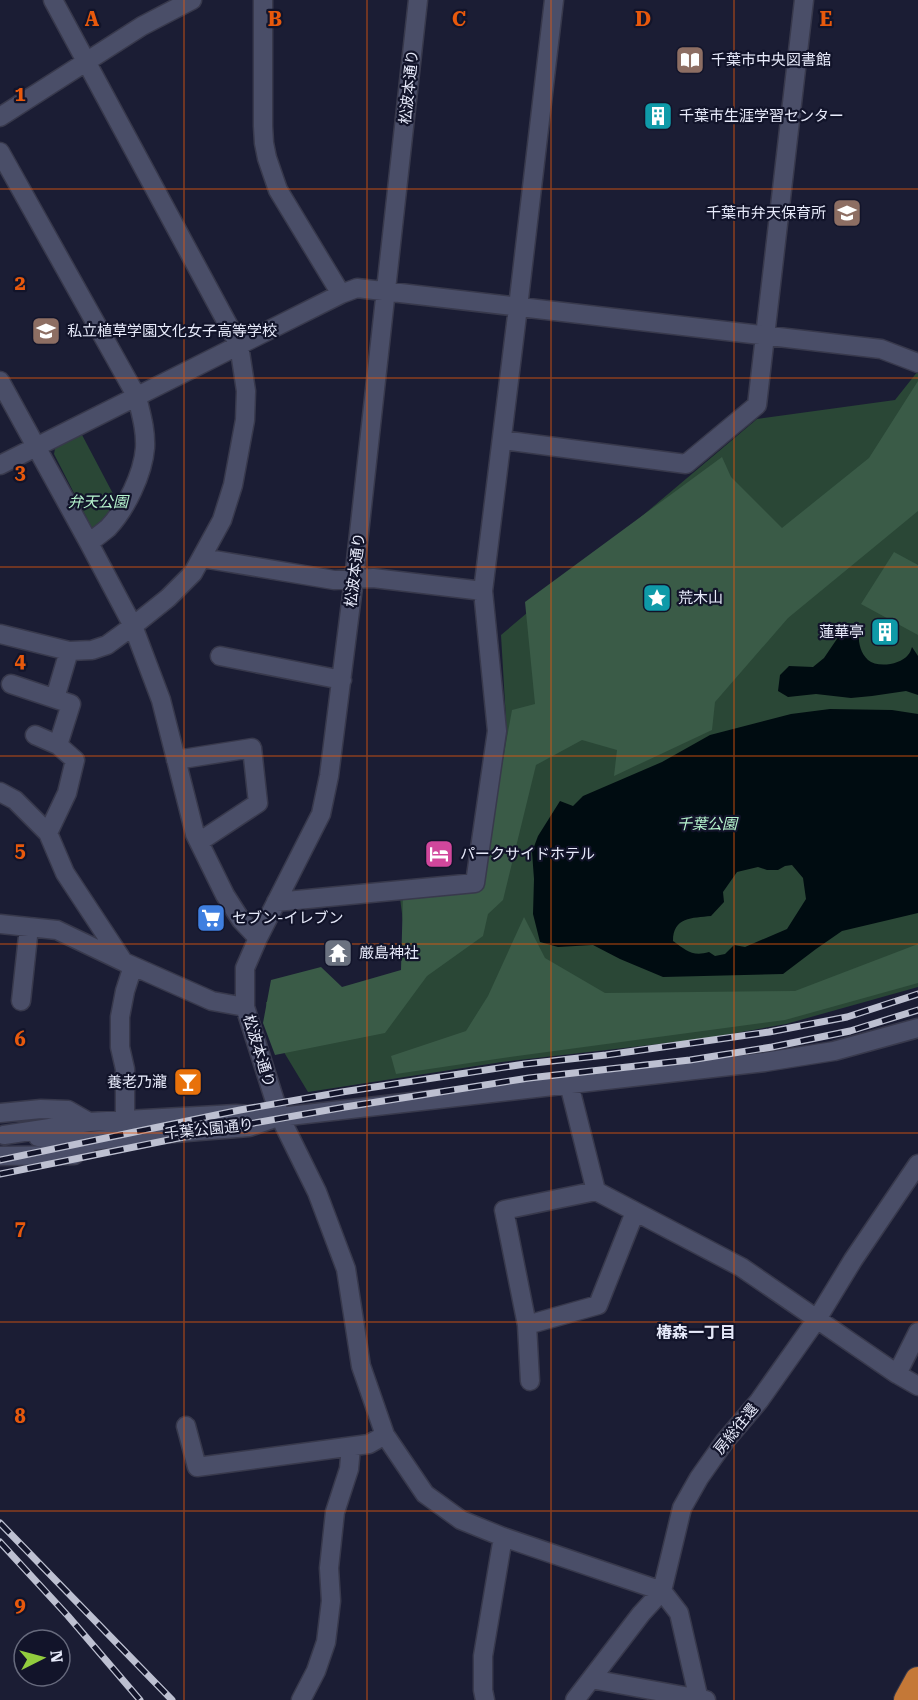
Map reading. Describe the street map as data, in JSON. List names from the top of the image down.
{
  "streets": {
    "street": ["松波本通り", "千葉公園通り", "房総往還"]
  },
  "crossings": [
    ["松波本通り", "千葉公園通り"],
    ["松波本通り", "房総往還"]
  ],
  "districts": ["椿森一丁目"],
  "parks": ["弁天公園", "千葉公園"],
  "places": {
    "library": ["千葉市中央図書館"],
    "building": ["千葉市生涯学習センター", "蓮華亭"],
    "school or university": ["千葉市弁天保育所", "私立植草学園文化女子高等学校"],
    "place": ["荒木山"],
    "hotel": ["パークサイドホテル"],
    "supermarket": ["セブン-イレブン"],
    "temple": ["厳島神社"],
    "bar": ["養老乃瀧"]
  },
  "north": "right",
  "grid": {
    "columns": [
      "A",
      "B",
      "C",
      "D",
      "E"
    ],
    "rows": [
      "1",
      "2",
      "3",
      "4",
      "5",
      "6",
      "7",
      "8",
      "9"
    ]
  }
}
